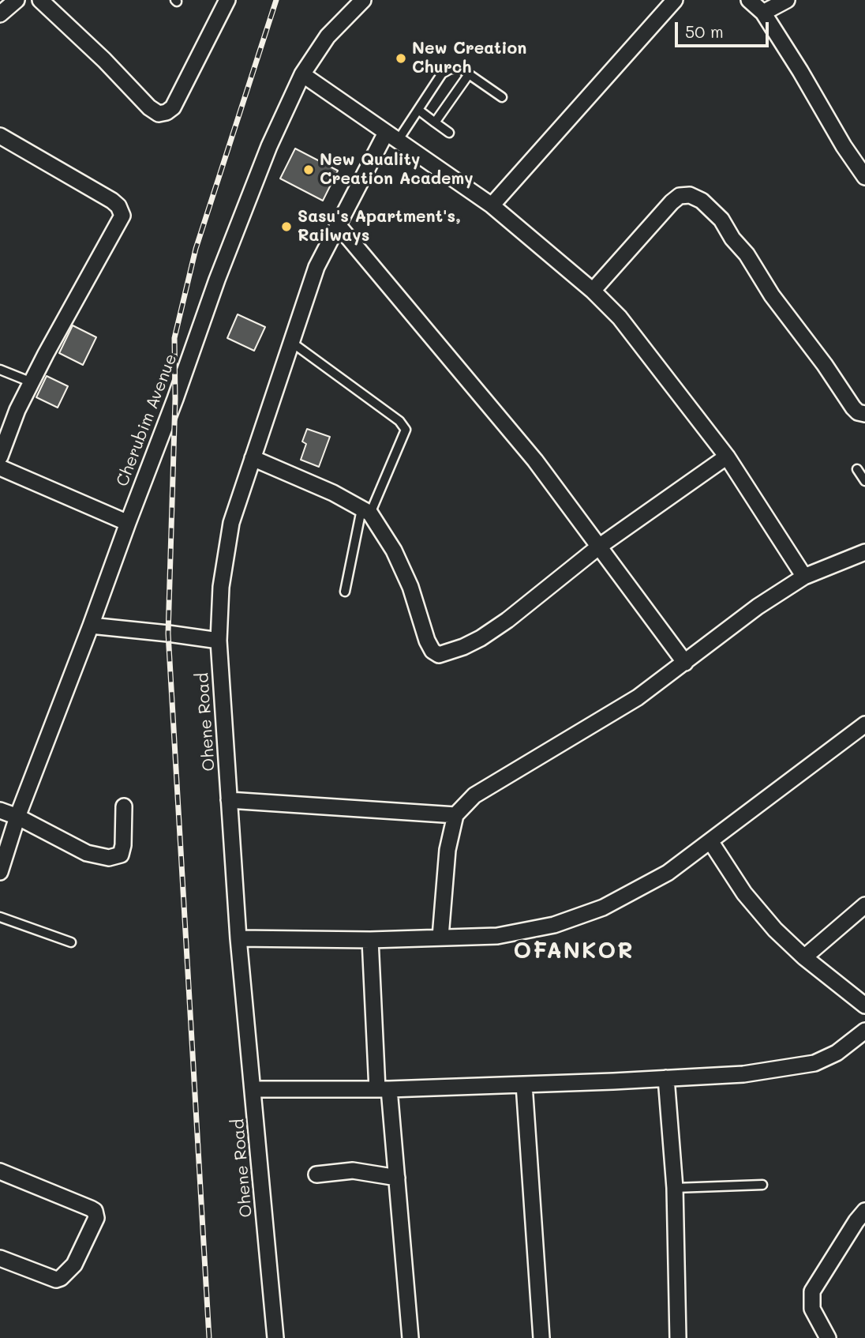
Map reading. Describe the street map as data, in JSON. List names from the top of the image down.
{
  "streets": {
    "street": ["Cherubim Avenue", "Ohene Road"]
  },
  "districts": ["OFANKOR"],
  "places": ["New Creation Church", "New Quality Creation Academy", "Sasu's Apartment's, Railways"],
  "scale_bar": "50 m"
}
